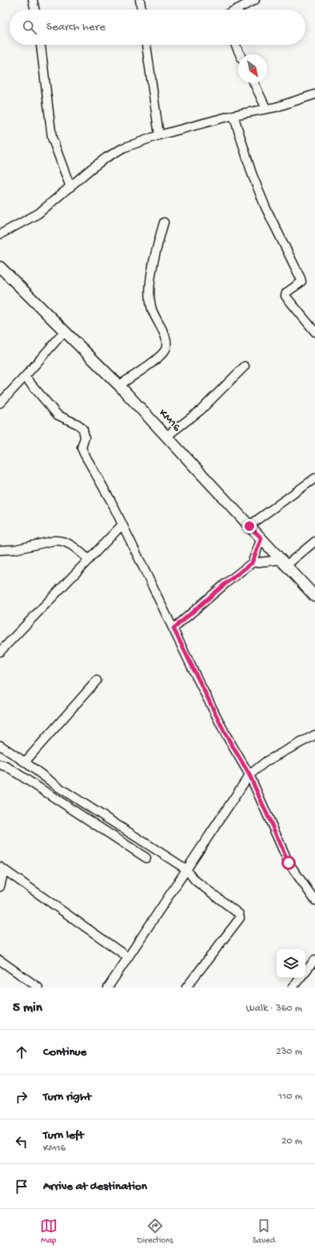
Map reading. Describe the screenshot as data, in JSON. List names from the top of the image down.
{
  "streets": {
    "street": ["KM16"]
  },
  "north": "bottom right",
  "page": {
    "search": "Search here",
    "heading": ["5 min", "Walk · 360 m"],
    "list": [
      ["Continue", "230 m"],
      ["Turn right", "110 m"],
      ["Turn left", "KM16", "20 m"],
      "Arrive at destination"
    ],
    "nav": ["Map", "Directions", "Saved"]
  }
}
